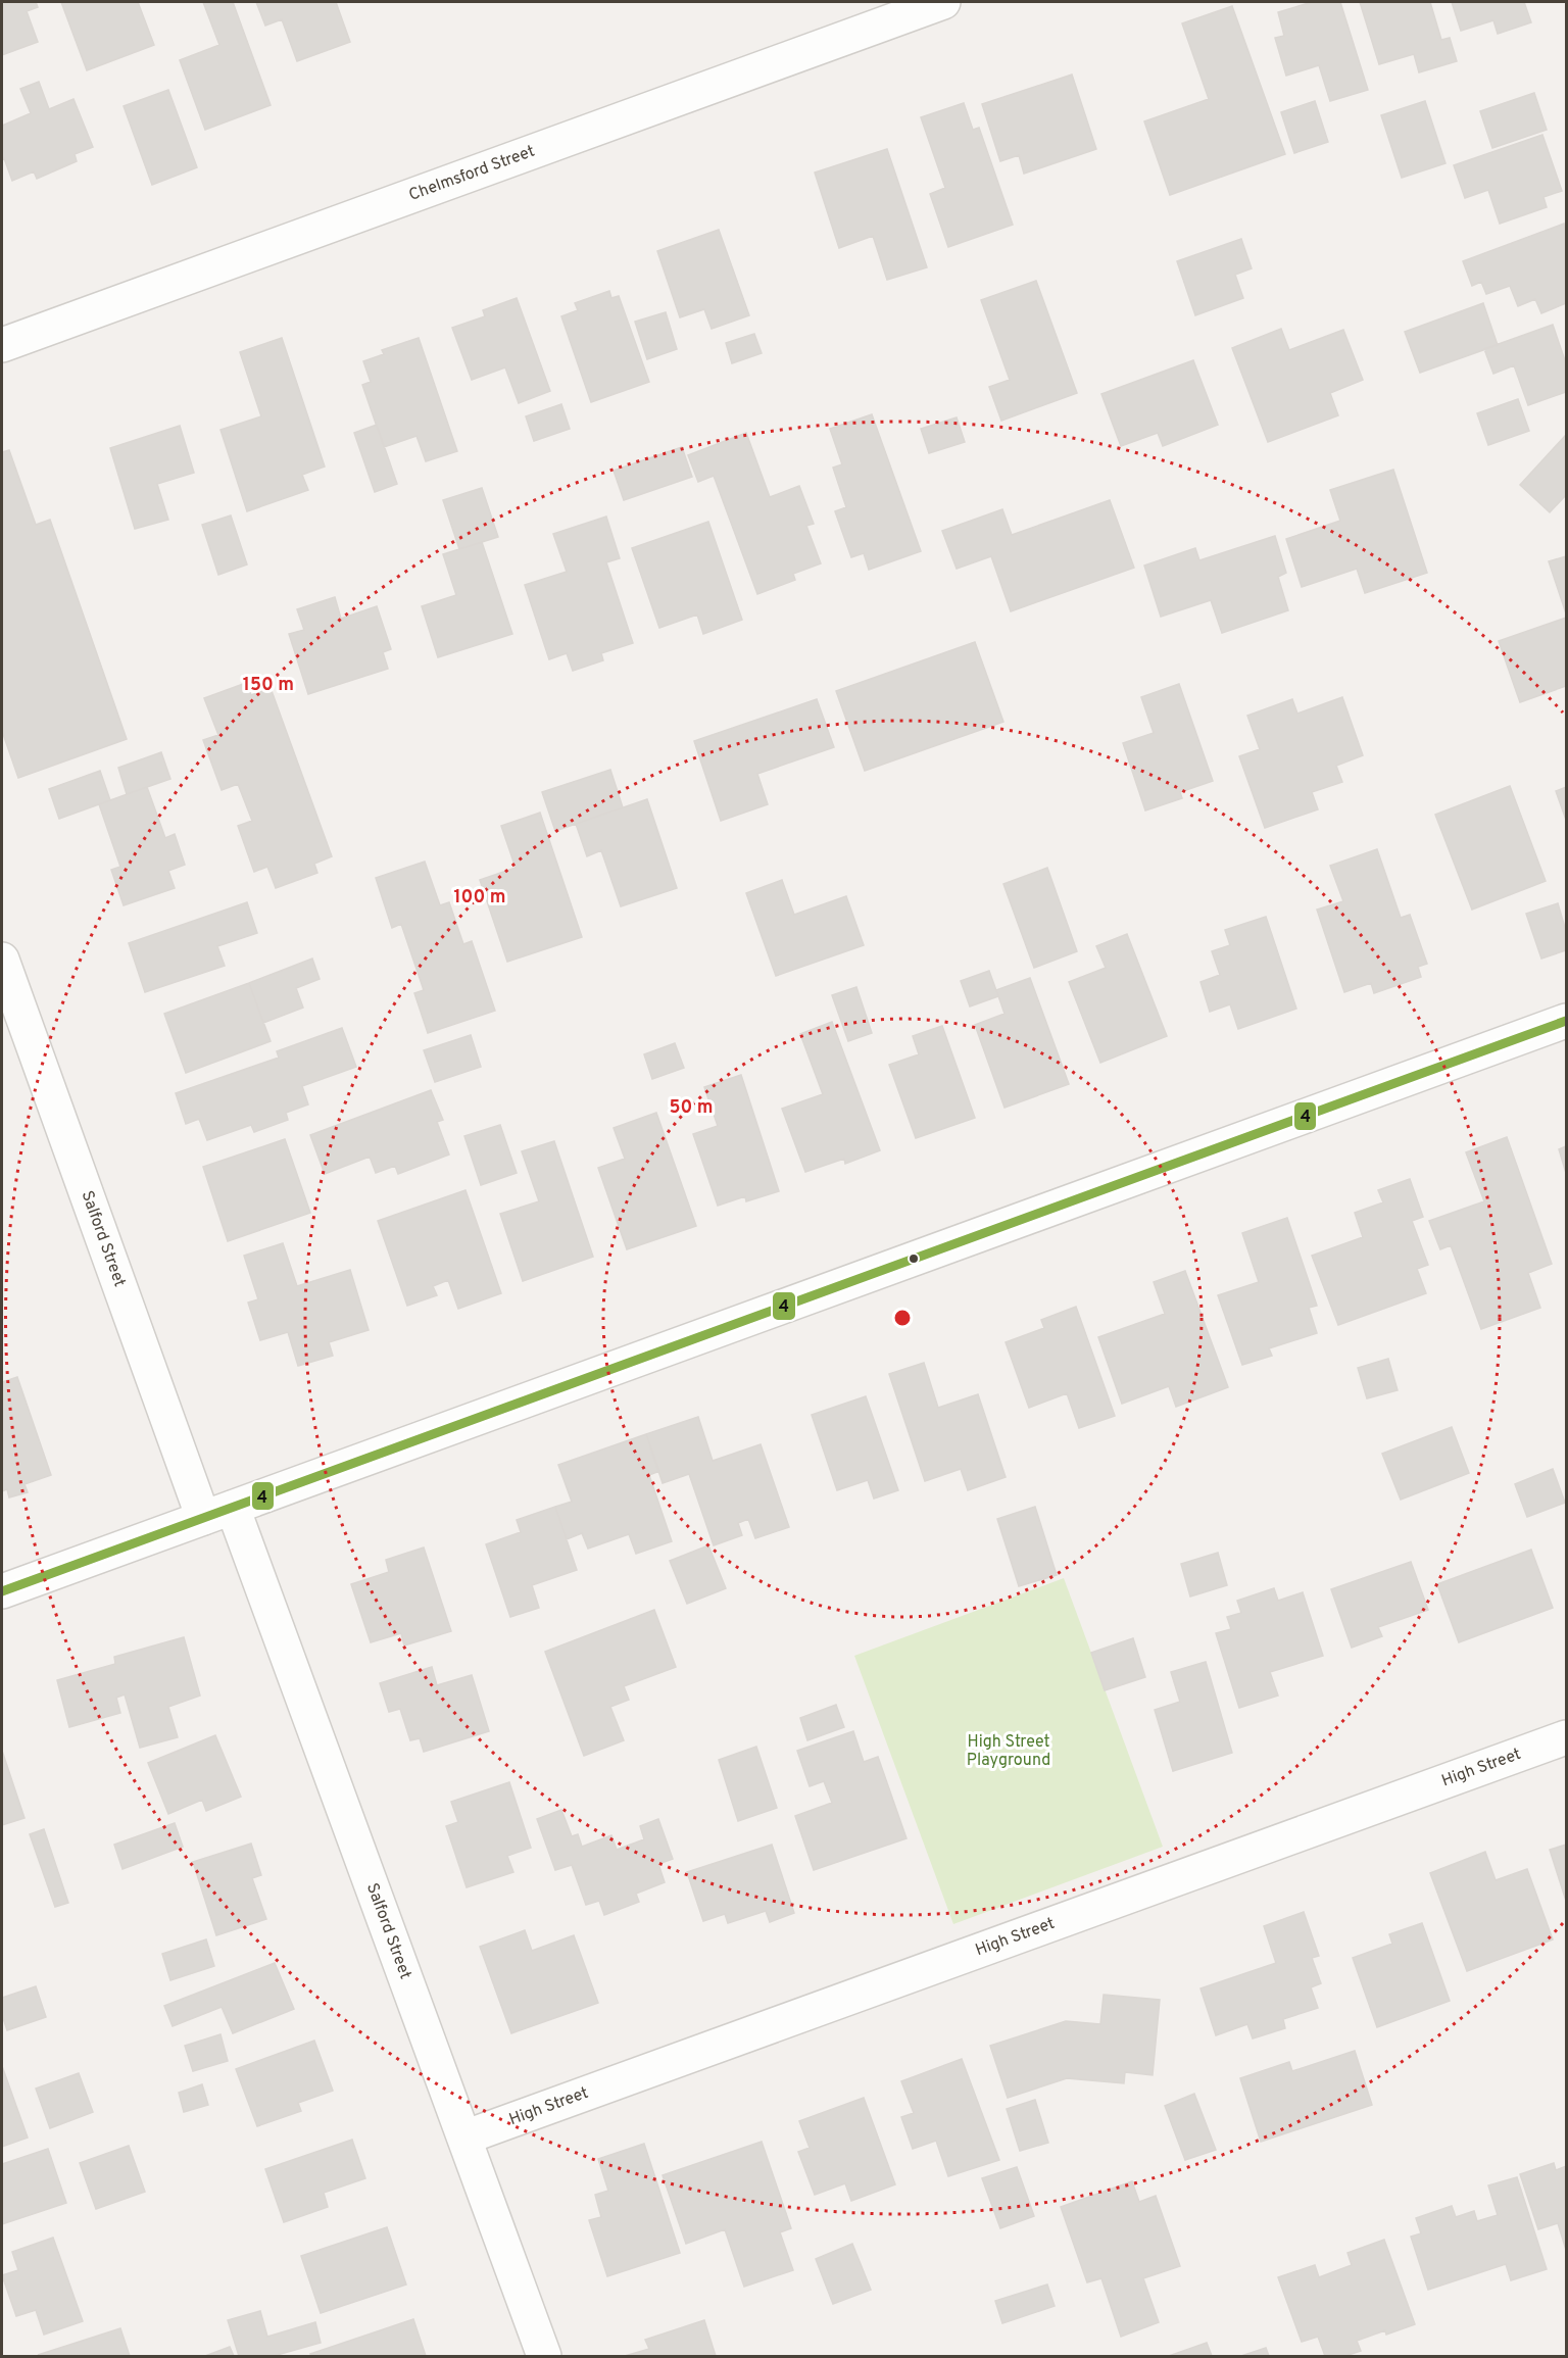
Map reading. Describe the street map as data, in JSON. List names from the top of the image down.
{
  "streets": {
    "street": ["Chelmsford Street", "Salford Street", "High Street"]
  },
  "crossings": [
    ["Salford Street", "High Street"]
  ],
  "parks": ["High Street Playground"],
  "lines": ["transit line 4"],
  "rings": ["150 m", "100 m", "50 m"]
}
